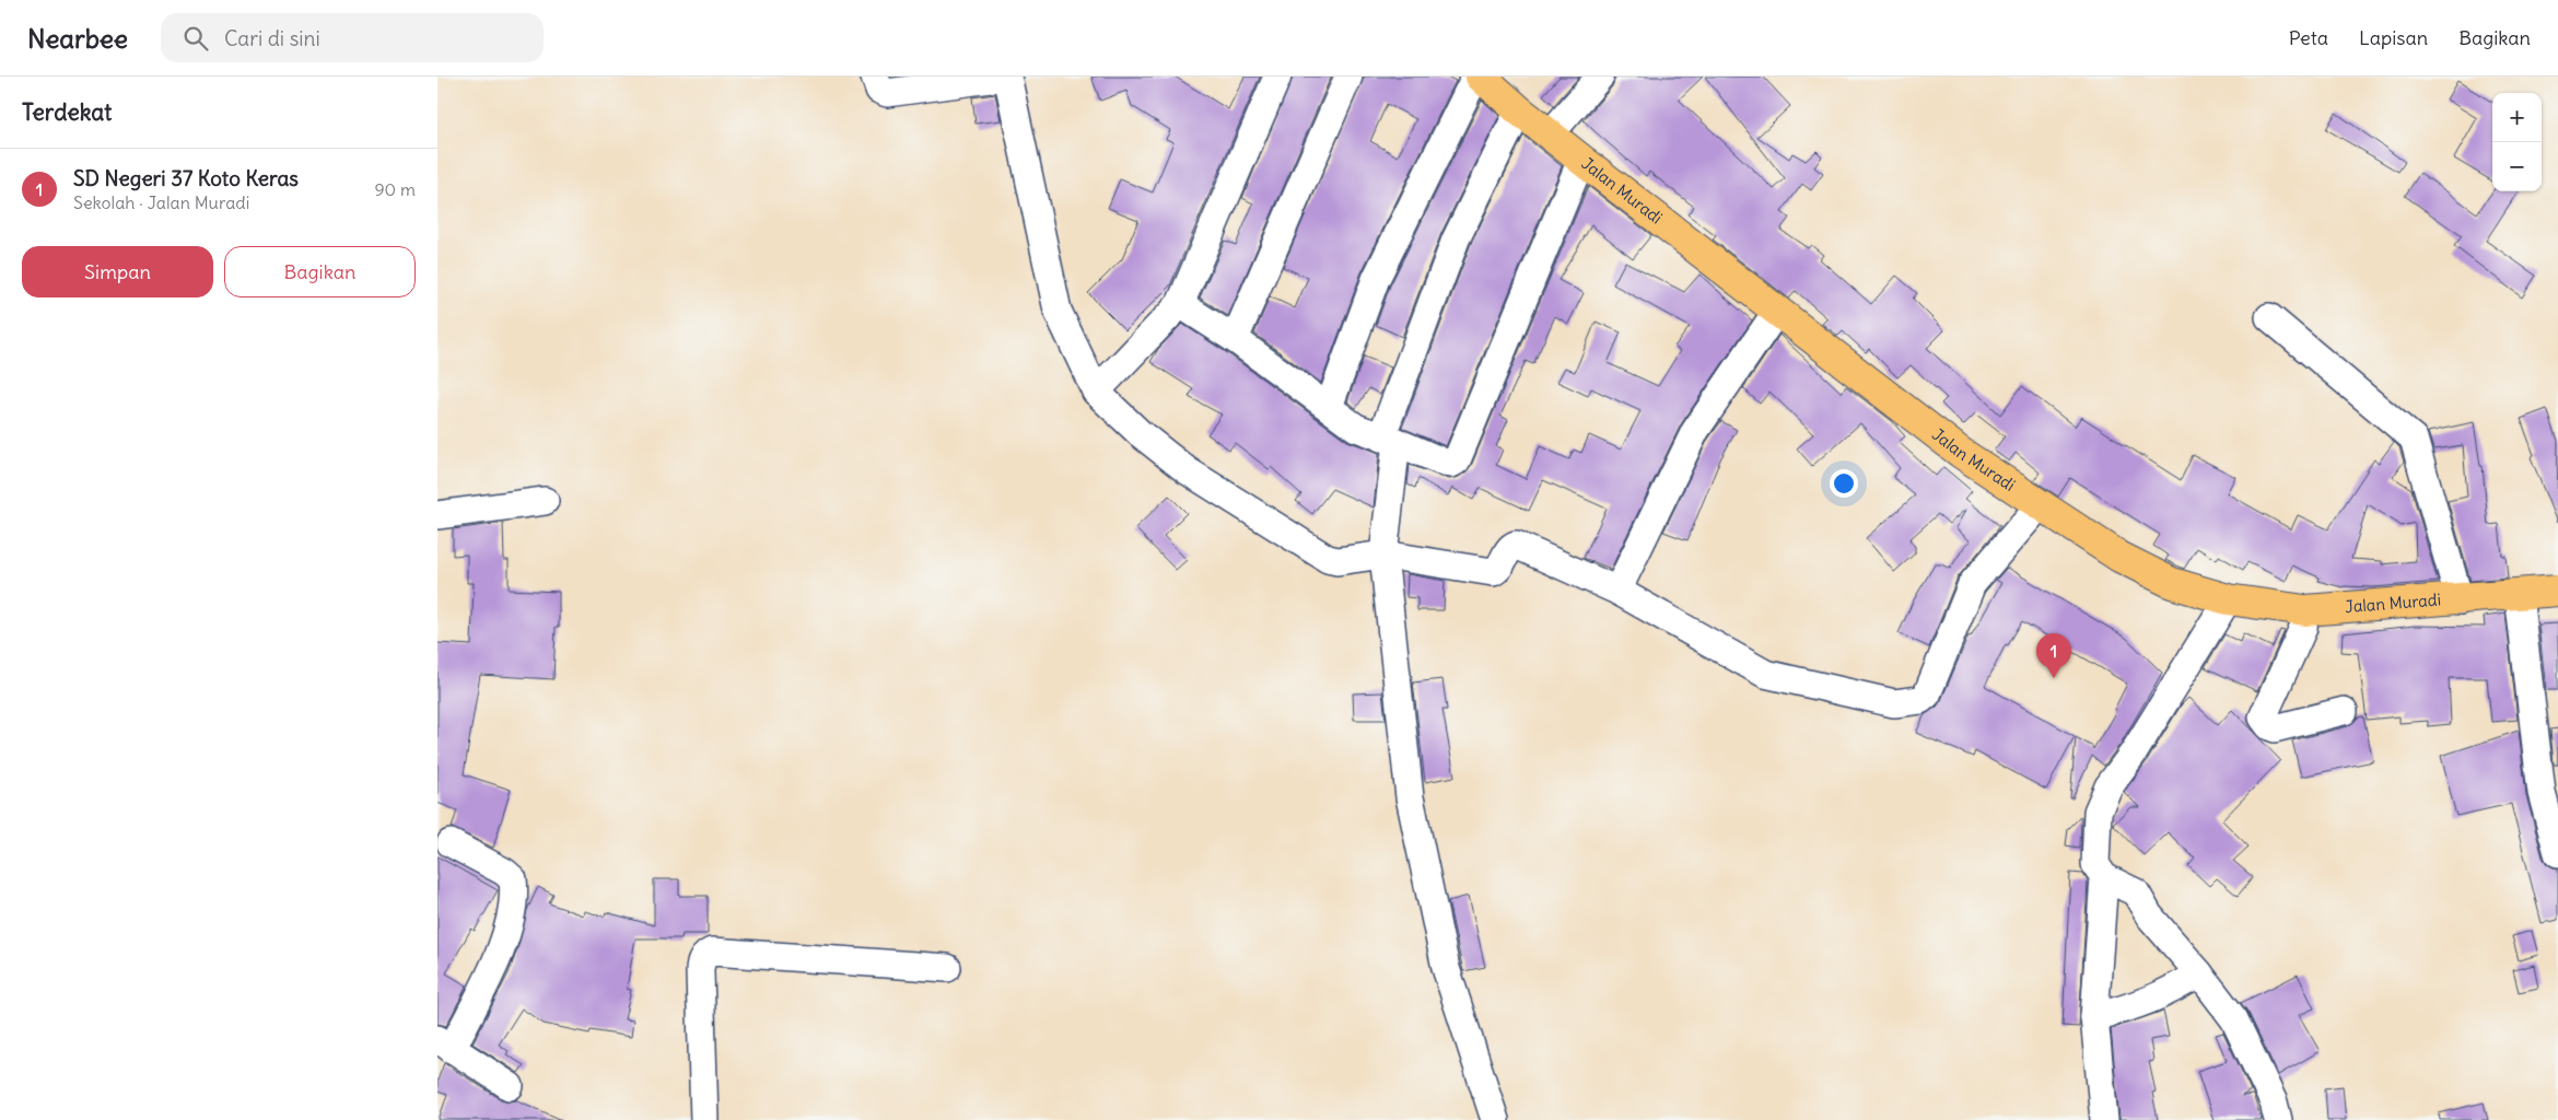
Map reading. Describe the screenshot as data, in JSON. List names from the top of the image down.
{
  "streets": {
    "highway": ["Jalan Muradi"]
  },
  "page": {
    "header": "Nearbee",
    "search": "Cari di sini",
    "nav": ["Peta", "Lapisan", "Bagikan"],
    "heading": "Terdekat",
    "map_buttons": ["+", "−"],
    "list": [
      {
        "mark": "1",
        "name": "SD Negeri 37 Koto Keras",
        "note": "Sekolah · Jalan Muradi",
        "value": "90 m"
      }
    ],
    "buttons": ["Simpan", "Bagikan"],
    "pins": "1"
  }
}
